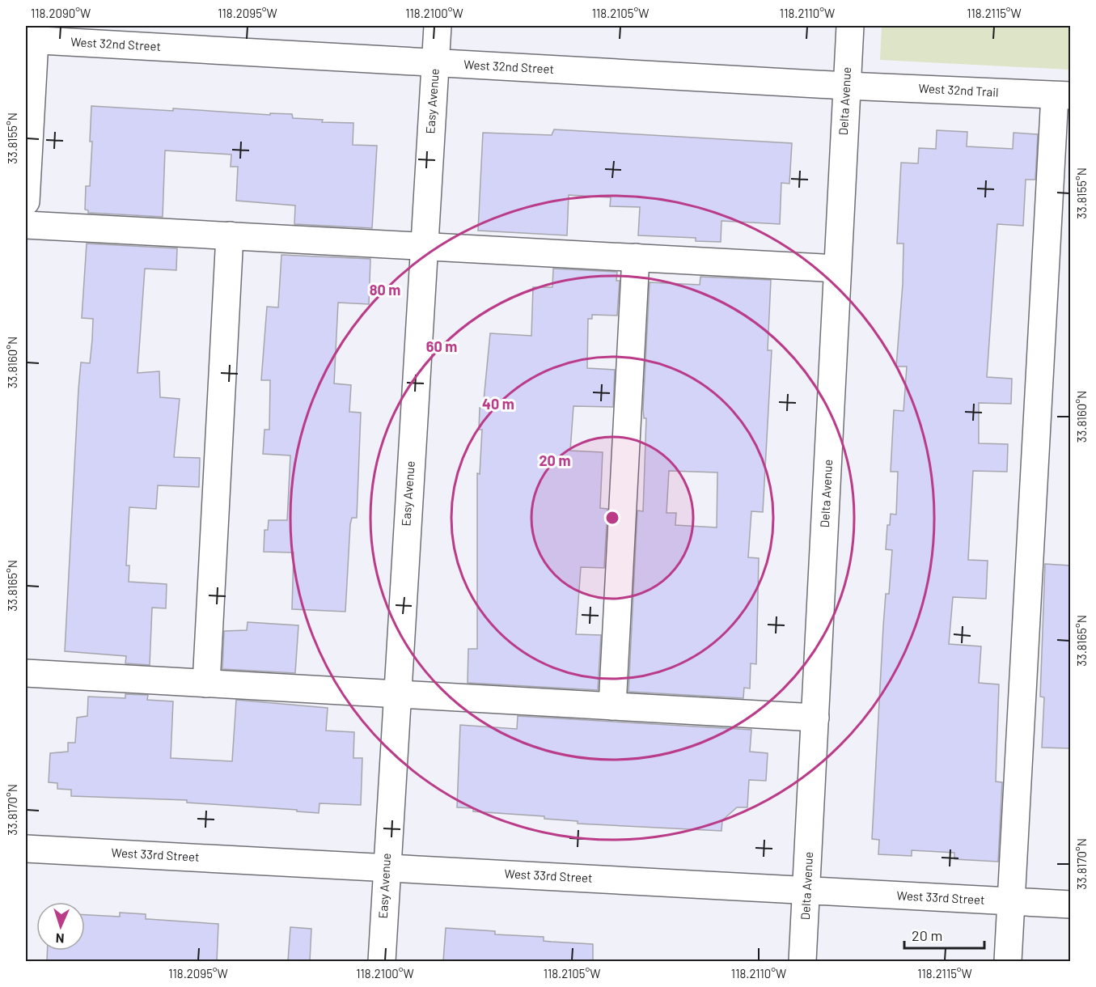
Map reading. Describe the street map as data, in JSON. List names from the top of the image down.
{
  "streets": {
    "street": [
      "West 32nd Street",
      "West 32nd Trail",
      "Easy Avenue",
      "Delta Avenue",
      "West 33rd Street"
    ]
  },
  "crossings": [
    ["West 32nd Street", "West 32nd Trail"],
    ["West 32nd Street", "Easy Avenue"],
    ["West 32nd Street", "Delta Avenue"],
    ["West 32nd Trail", "Delta Avenue"],
    ["Easy Avenue", "West 33rd Street"],
    ["Delta Avenue", "West 33rd Street"]
  ],
  "scale_bar": "20 m",
  "north": "bottom",
  "coordinates": [
    "118.2090°W",
    "118.2095°W",
    "118.2100°W",
    "118.2105°W",
    "118.2110°W",
    "118.2115°W",
    "33.8155°N",
    "33.8160°N",
    "33.8165°N",
    "33.8170°N"
  ],
  "rings": [
    "80 m",
    "60 m",
    "40 m",
    "20 m"
  ]
}
